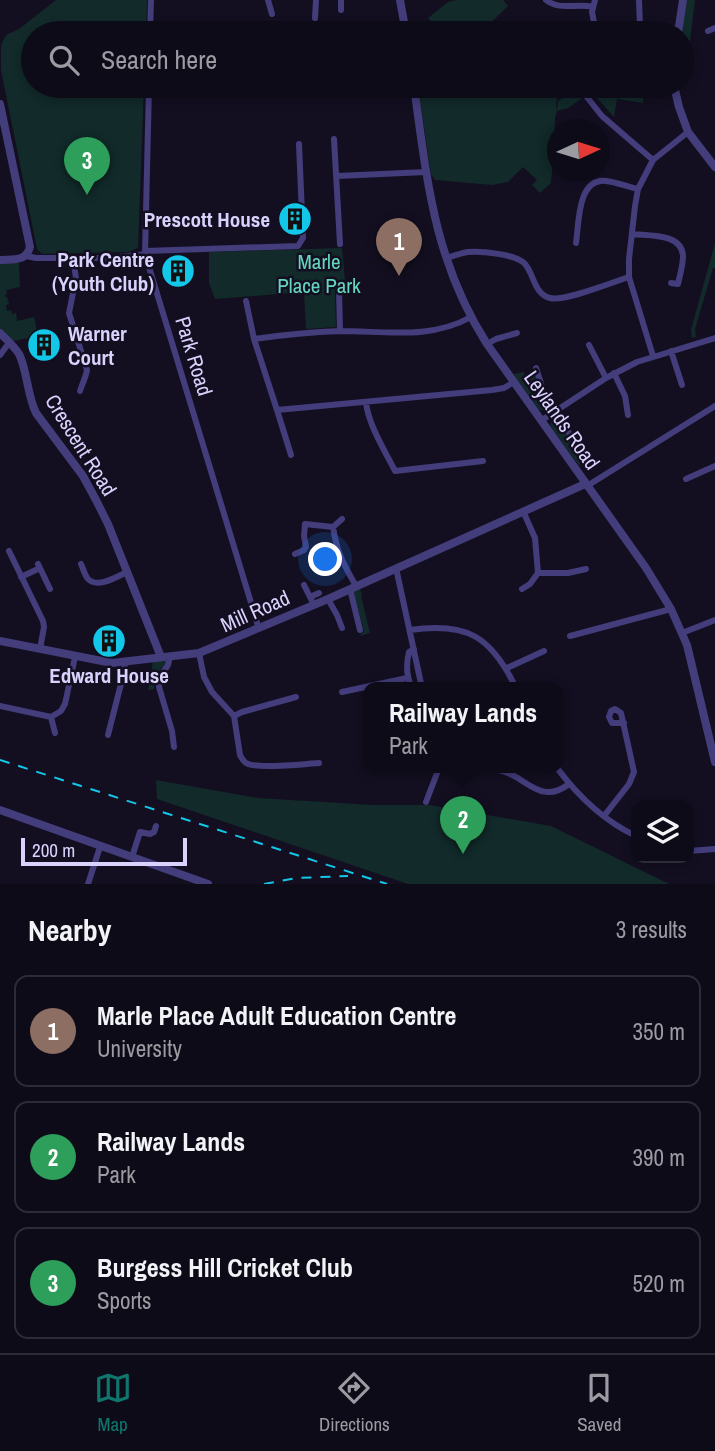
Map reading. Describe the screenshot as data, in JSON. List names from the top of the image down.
{
  "streets": {
    "street": [
      "Park Road",
      "Leylands Road",
      "Crescent Road",
      "Mill Road"
    ]
  },
  "crossings": [
    ["Park Road", "Mill Road"],
    ["Leylands Road", "Mill Road"],
    ["Crescent Road", "Mill Road"]
  ],
  "parks": ["Marle Place Park"],
  "places": {
    "building": [
      "Prescott House",
      "Park Centre (Youth Club)",
      "Warner Court",
      "Edward House"
    ]
  },
  "scale_bar": "200 m",
  "north": "right",
  "page": {
    "search": "Search here",
    "pins": ["3", "1", "2"],
    "popup": ["Railway Lands", "Park"],
    "scale": "200 m",
    "heading": ["Nearby", "3 results"],
    "list": [
      {
        "mark": "1",
        "name": "Marle Place Adult Education Centre",
        "note": "University",
        "value": "350 m"
      },
      {
        "mark": "2",
        "name": "Railway Lands",
        "note": "Park",
        "value": "390 m"
      },
      {
        "mark": "3",
        "name": "Burgess Hill Cricket Club",
        "note": "Sports",
        "value": "520 m"
      }
    ],
    "nav": ["Map", "Directions", "Saved"]
  }
}
